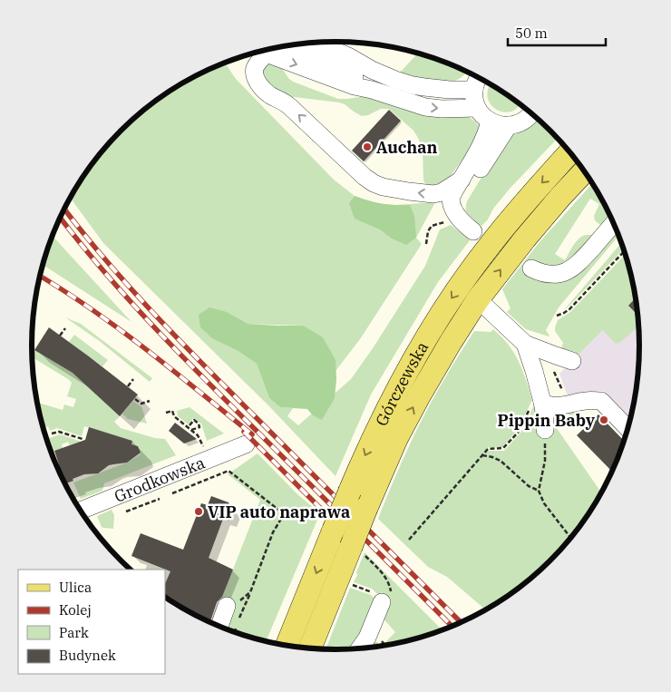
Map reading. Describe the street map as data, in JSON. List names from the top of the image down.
{
  "streets": {
    "main road": ["Górczewska"],
    "street": ["Grodkowska"]
  },
  "places": ["Auchan", "Pippin Baby", "VIP auto naprawa"],
  "legend": [
    "Ulica",
    "Kolej",
    "Park",
    "Budynek"
  ],
  "scale_bar": "50 m"
}
